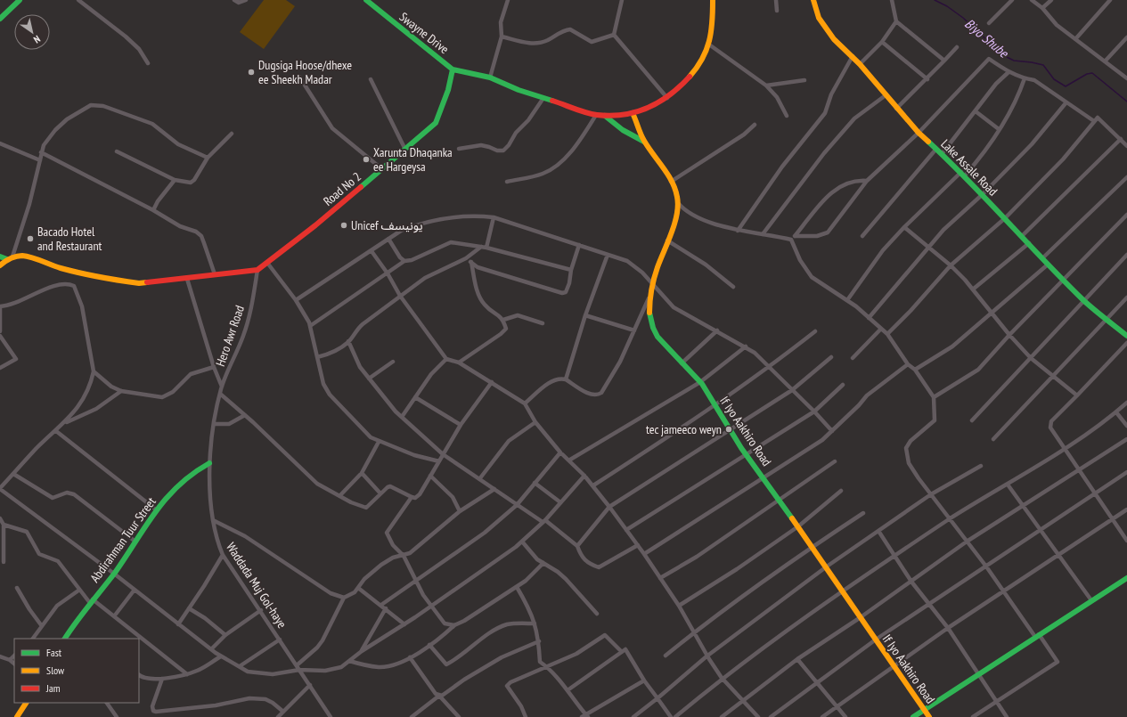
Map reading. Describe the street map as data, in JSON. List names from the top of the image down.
{
  "streets": {
    "main road": [
      "Swayne Drive",
      "Lake Assale Road",
      "Road No 2",
      "If Iyo Aakhiro Road",
      "Abdirahman Tuur Street"
    ],
    "street": ["Hero Awr Road", "Waddada Muj Gol-haye"]
  },
  "crossings": [
    ["Swayne Drive", "Road No 2"],
    ["Road No 2", "Hero Awr Road"],
    ["Hero Awr Road", "Waddada Muj Gol-haye"],
    ["Abdirahman Tuur Street", "Waddada Muj Gol-haye"]
  ],
  "water": ["Biyo Shube"],
  "places": [
    "Dugsiga Hoose/dhexe ee Sheekh Madar",
    "Xarunta Dhaqanka ee Hargeysa",
    "Unicef يونيسف",
    "Bacado Hotel and Restaurant",
    "tec jameeco weyn"
  ],
  "legend": ["Fast", "Slow", "Jam"],
  "north": "bottom right"
}
